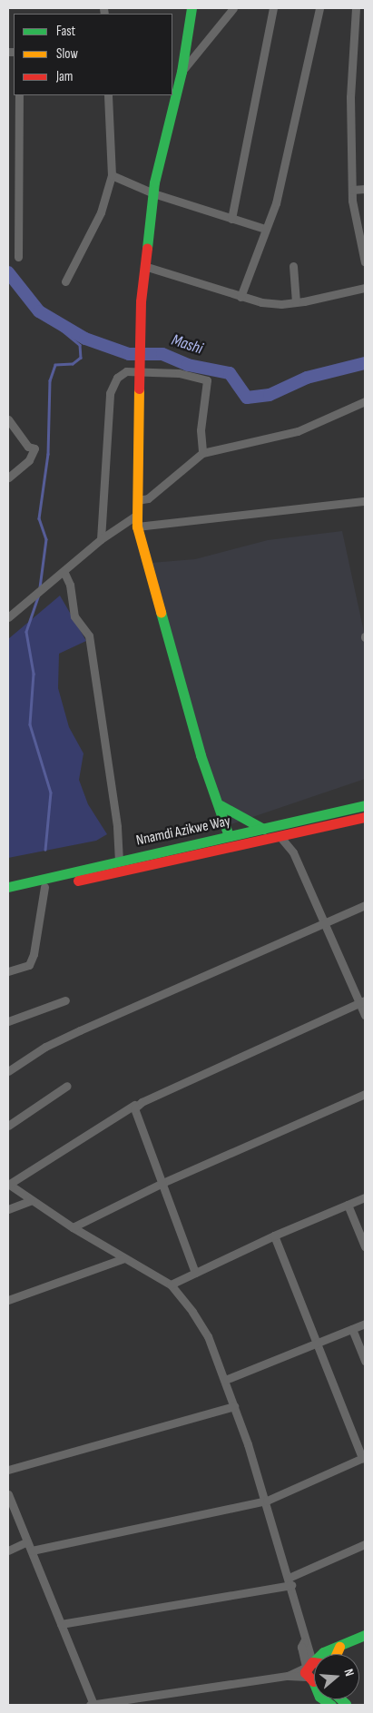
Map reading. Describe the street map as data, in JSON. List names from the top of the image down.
{
  "streets": {
    "main road": ["Nnamdi Azikwe Way"]
  },
  "water": ["Mashi"],
  "legend": ["Fast", "Slow", "Jam"],
  "north": "right"
}
